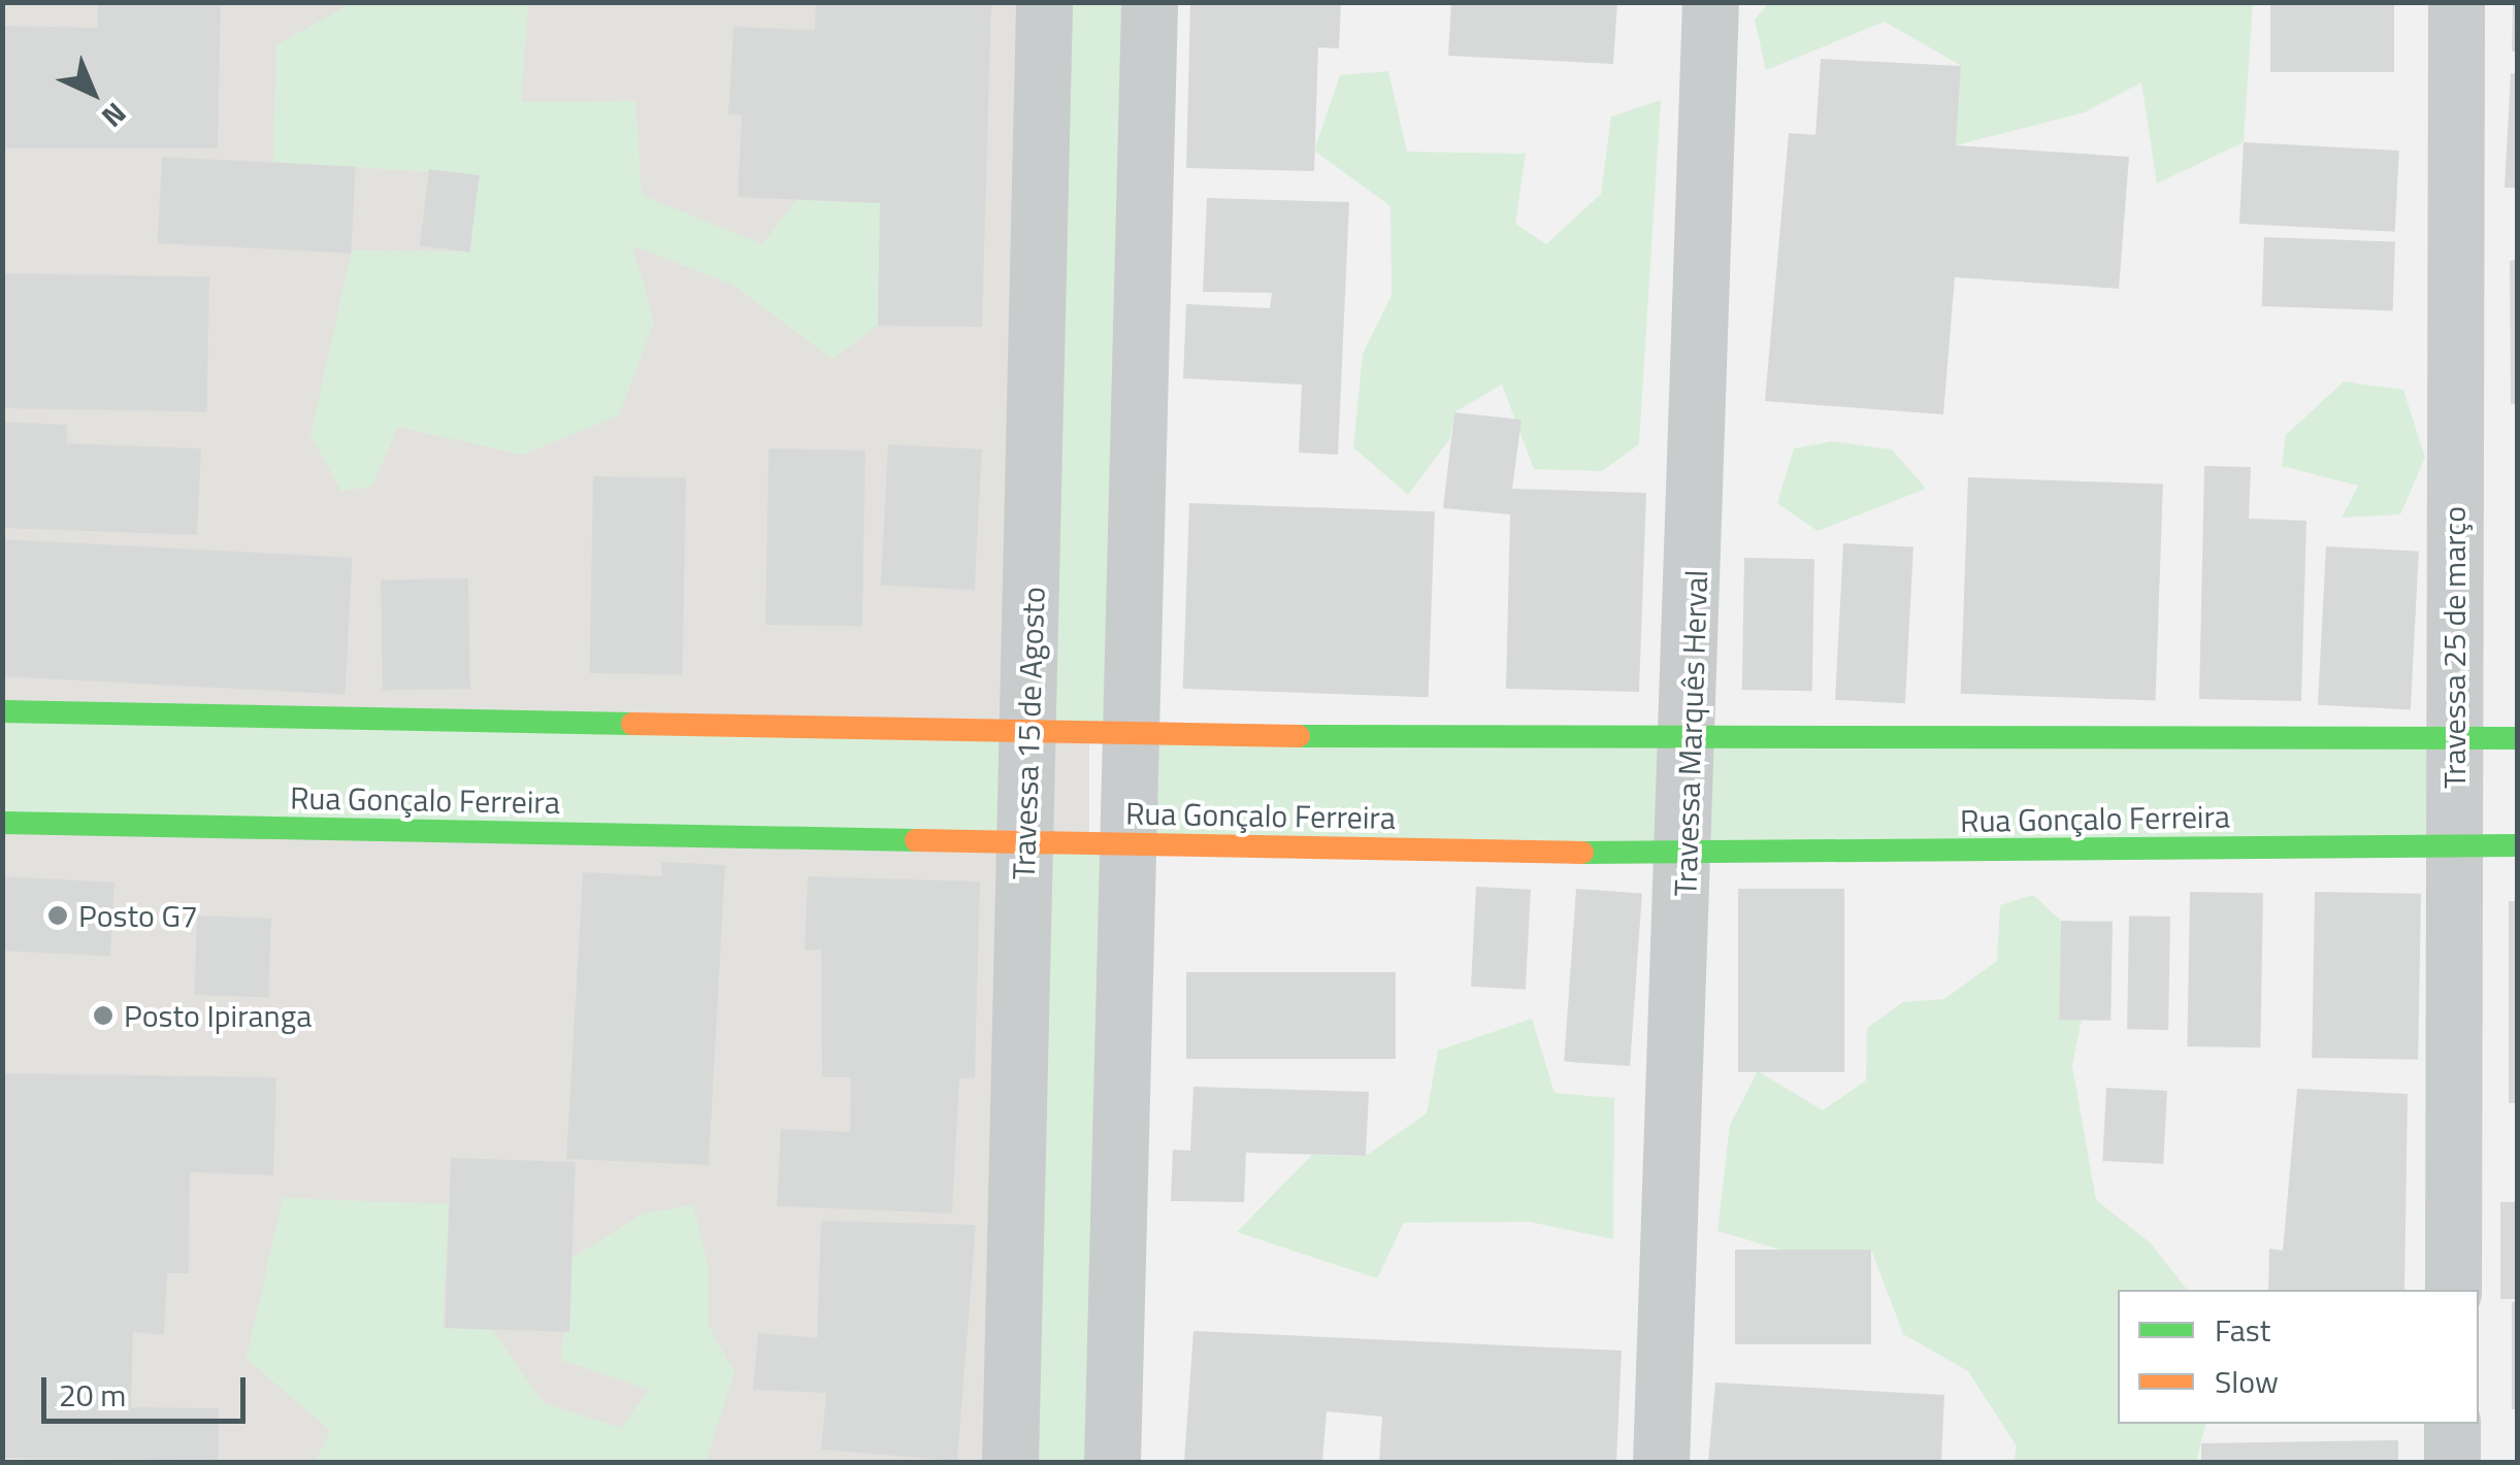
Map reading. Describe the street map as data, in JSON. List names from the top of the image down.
{
  "streets": {
    "street": [
      "Travessa 25 de março",
      "Travessa 15 de Agosto",
      "Travessa Marquês Herval",
      "Rua Gonçalo Ferreira"
    ]
  },
  "crossings": [
    ["Travessa 25 de março", "Rua Gonçalo Ferreira"],
    ["Travessa 15 de Agosto", "Rua Gonçalo Ferreira"],
    ["Travessa Marquês Herval", "Rua Gonçalo Ferreira"]
  ],
  "places": ["Posto G7", "Posto Ipiranga"],
  "legend": ["Fast", "Slow"],
  "scale_bar": "20 m",
  "north": "bottom right"
}
